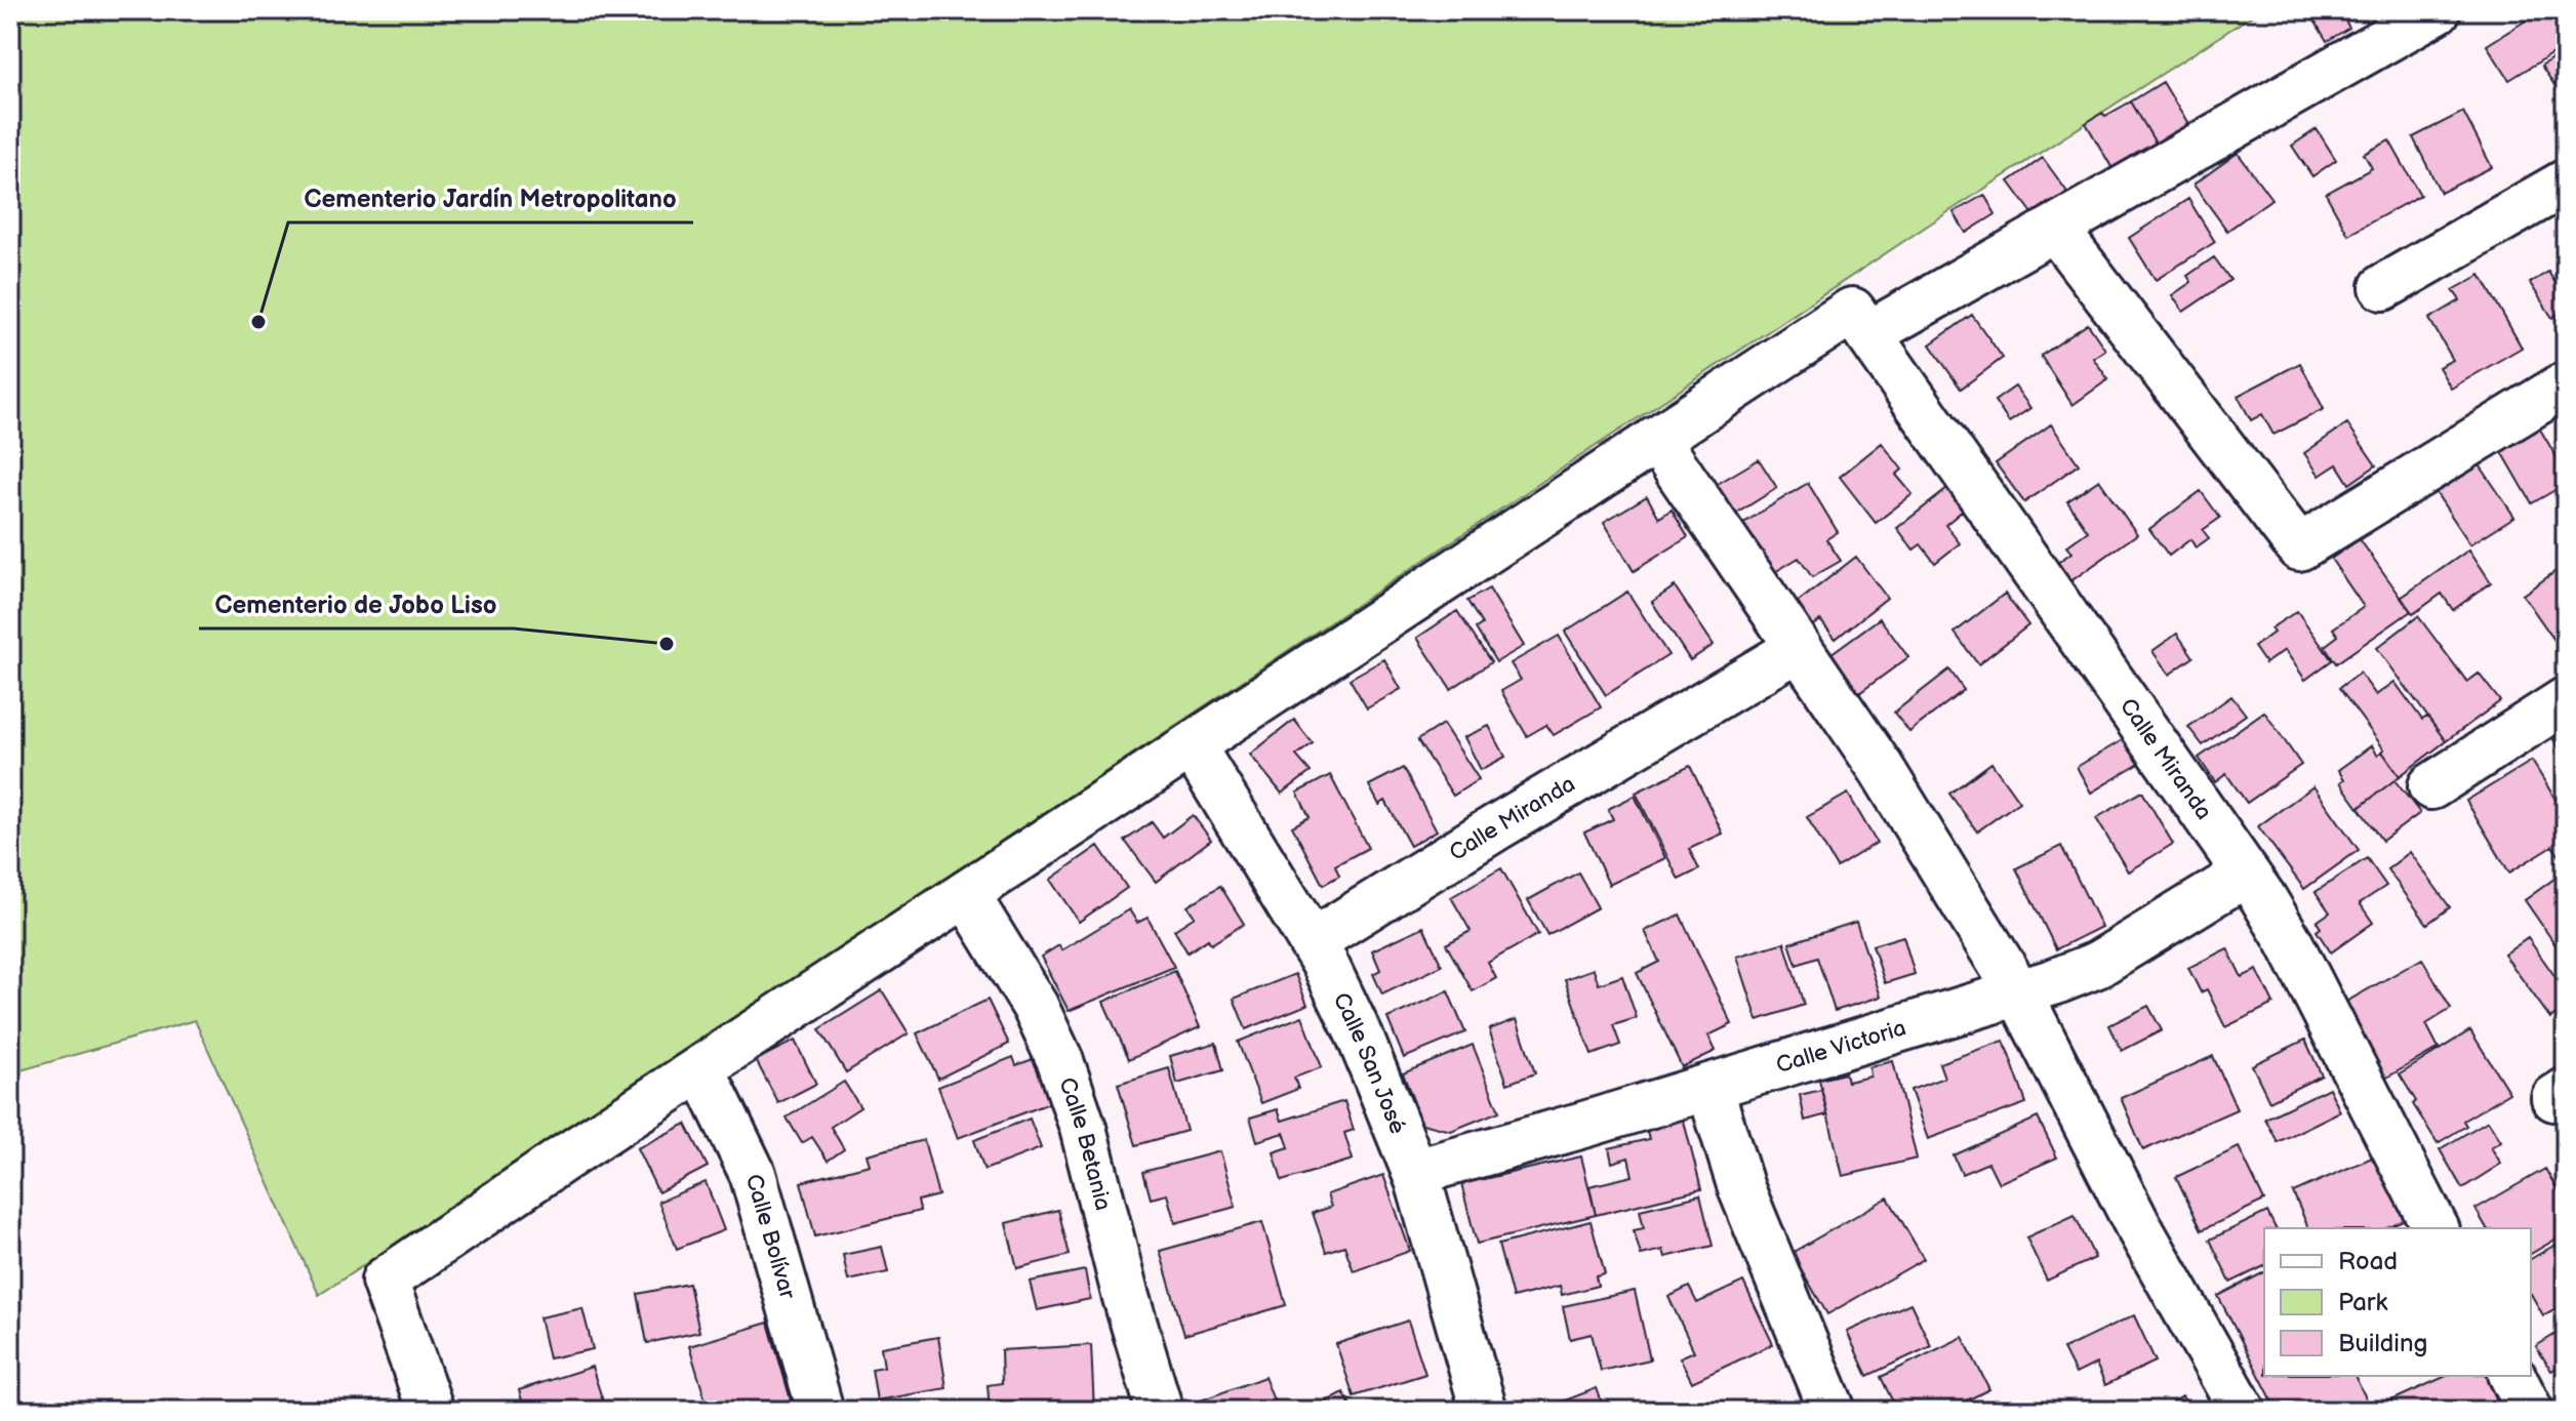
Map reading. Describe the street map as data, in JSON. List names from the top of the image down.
{
  "streets": {
    "street": [
      "Calle Miranda",
      "Calle Victoria",
      "Calle San José",
      "Calle Betania",
      "Calle Bolívar"
    ]
  },
  "crossings": [
    ["Calle Miranda", "Calle Victoria"],
    ["Calle Miranda", "Calle San José"],
    ["Calle Victoria", "Calle San José"]
  ],
  "places": ["Cementerio Jardín Metropolitano", "Cementerio de Jobo Liso"],
  "legend": ["Road", "Park", "Building"]
}
